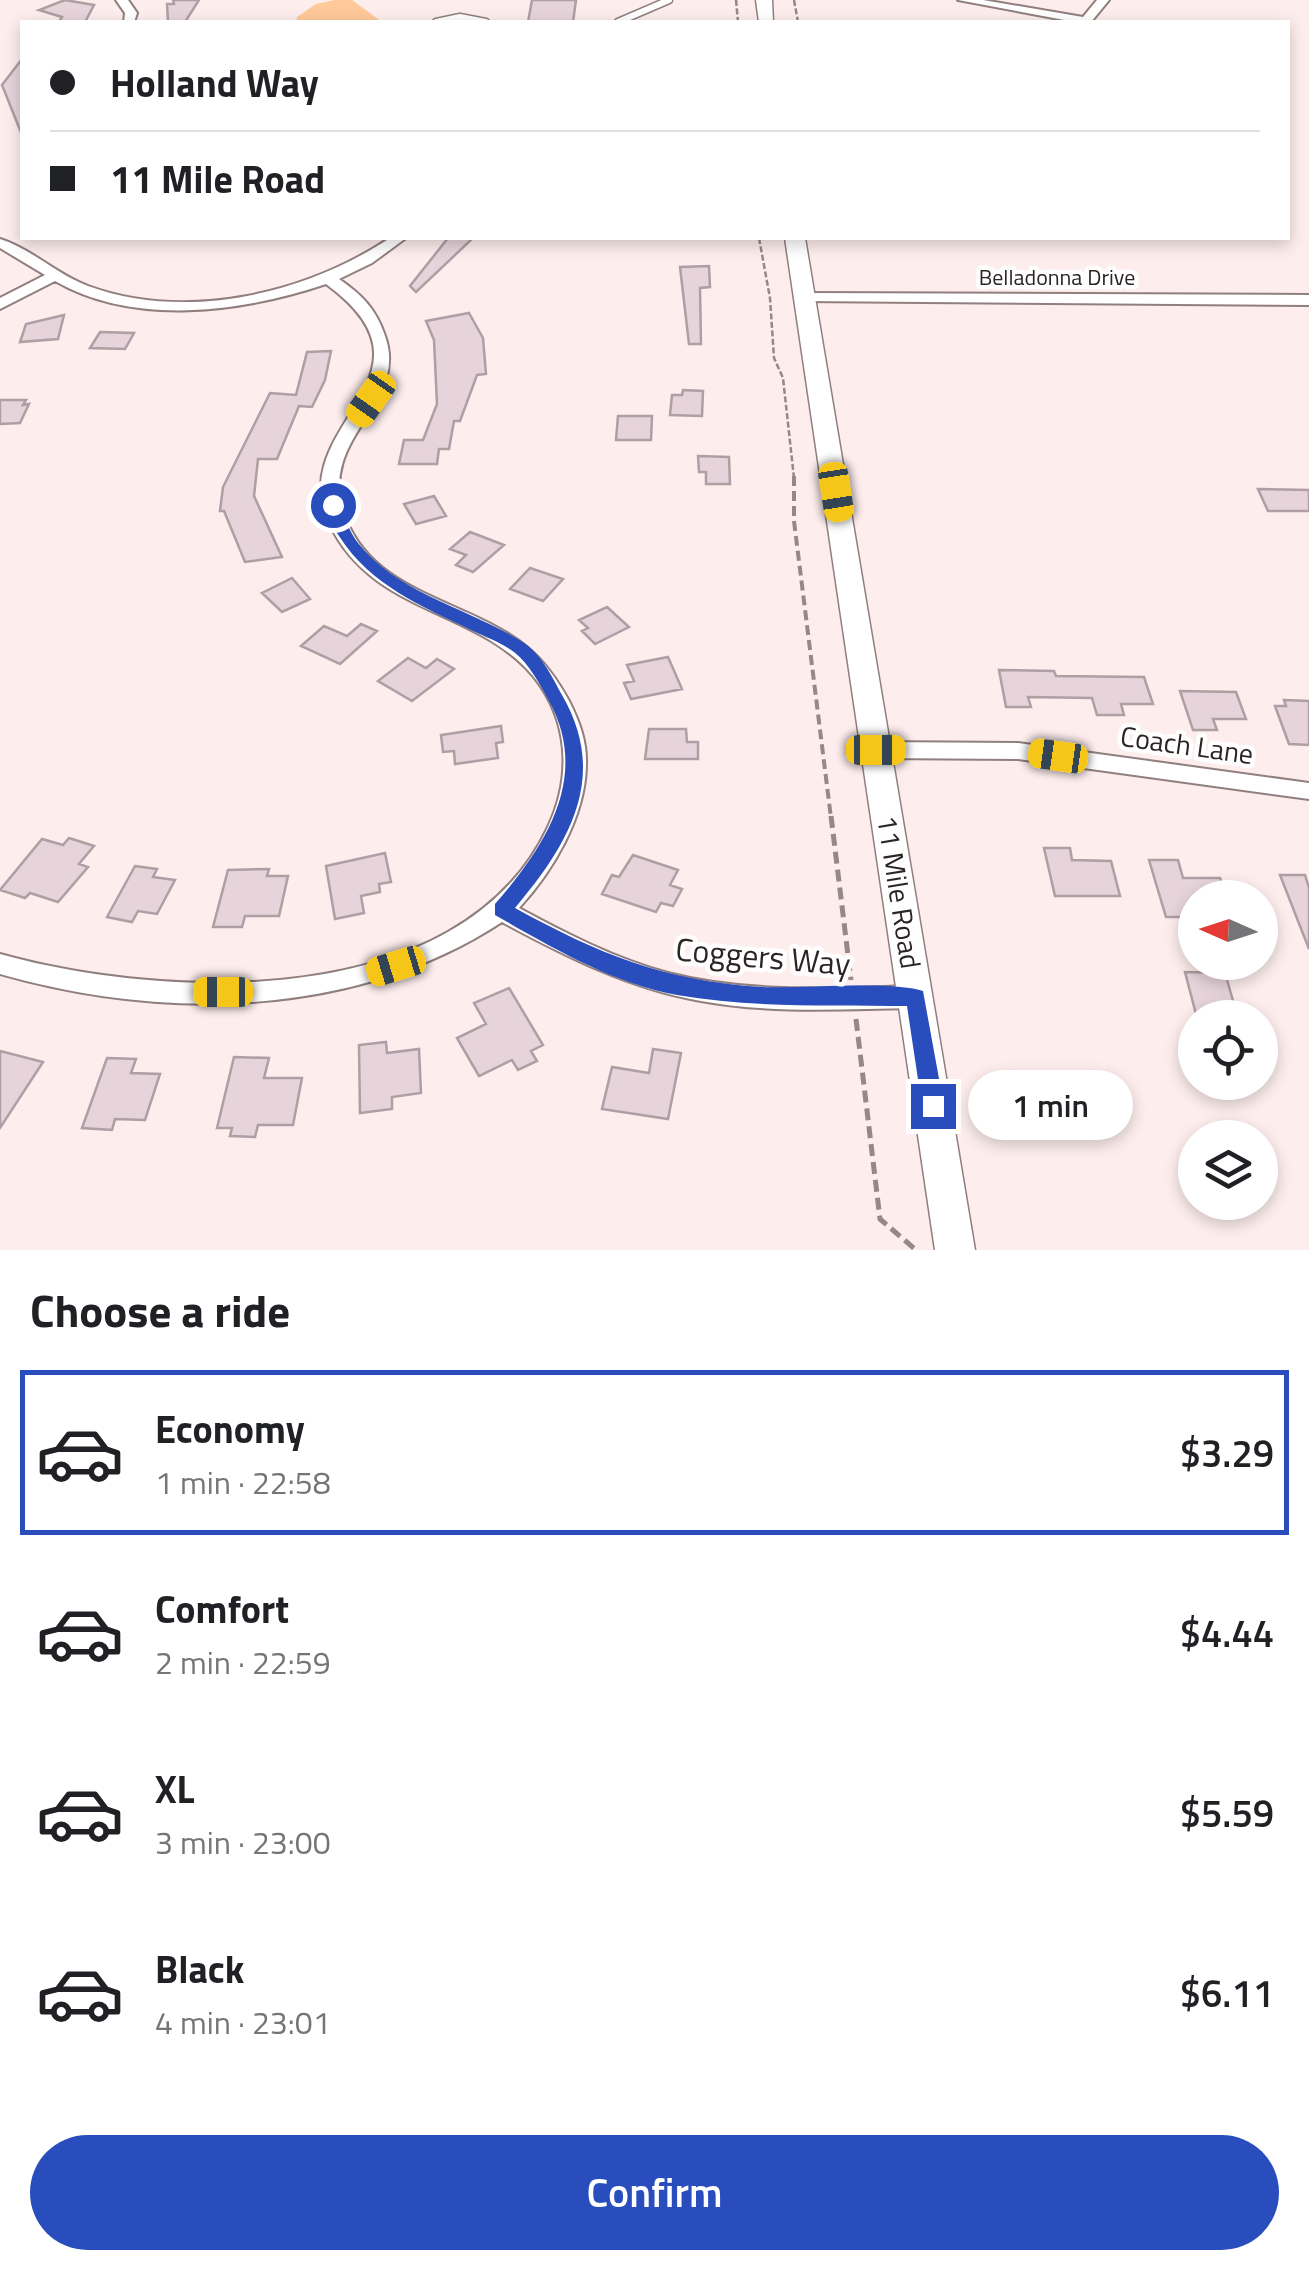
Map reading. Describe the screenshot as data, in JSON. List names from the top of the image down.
{
  "streets": {
    "street": [
      "Belladonna Drive",
      "Coach Lane",
      "11 Mile Road",
      "Coggers Way"
    ]
  },
  "crossings": [
    ["Belladonna Drive", "11 Mile Road"],
    ["Coach Lane", "11 Mile Road"],
    ["11 Mile Road", "Coggers Way"]
  ],
  "north": "left",
  "page": {
    "banner": ["Holland Way", "11 Mile Road"],
    "bubble": "1 min",
    "heading": "Choose a ride",
    "list": [
      {
        "name": "Economy",
        "note": "1 min · 22:58",
        "value": "$3.29"
      },
      {
        "name": "Comfort",
        "note": "2 min · 22:59",
        "value": "$4.44"
      },
      {
        "name": "XL",
        "note": "3 min · 23:00",
        "value": "$5.59"
      },
      {
        "name": "Black",
        "note": "4 min · 23:01",
        "value": "$6.11"
      }
    ],
    "buttons": "Confirm"
  }
}
